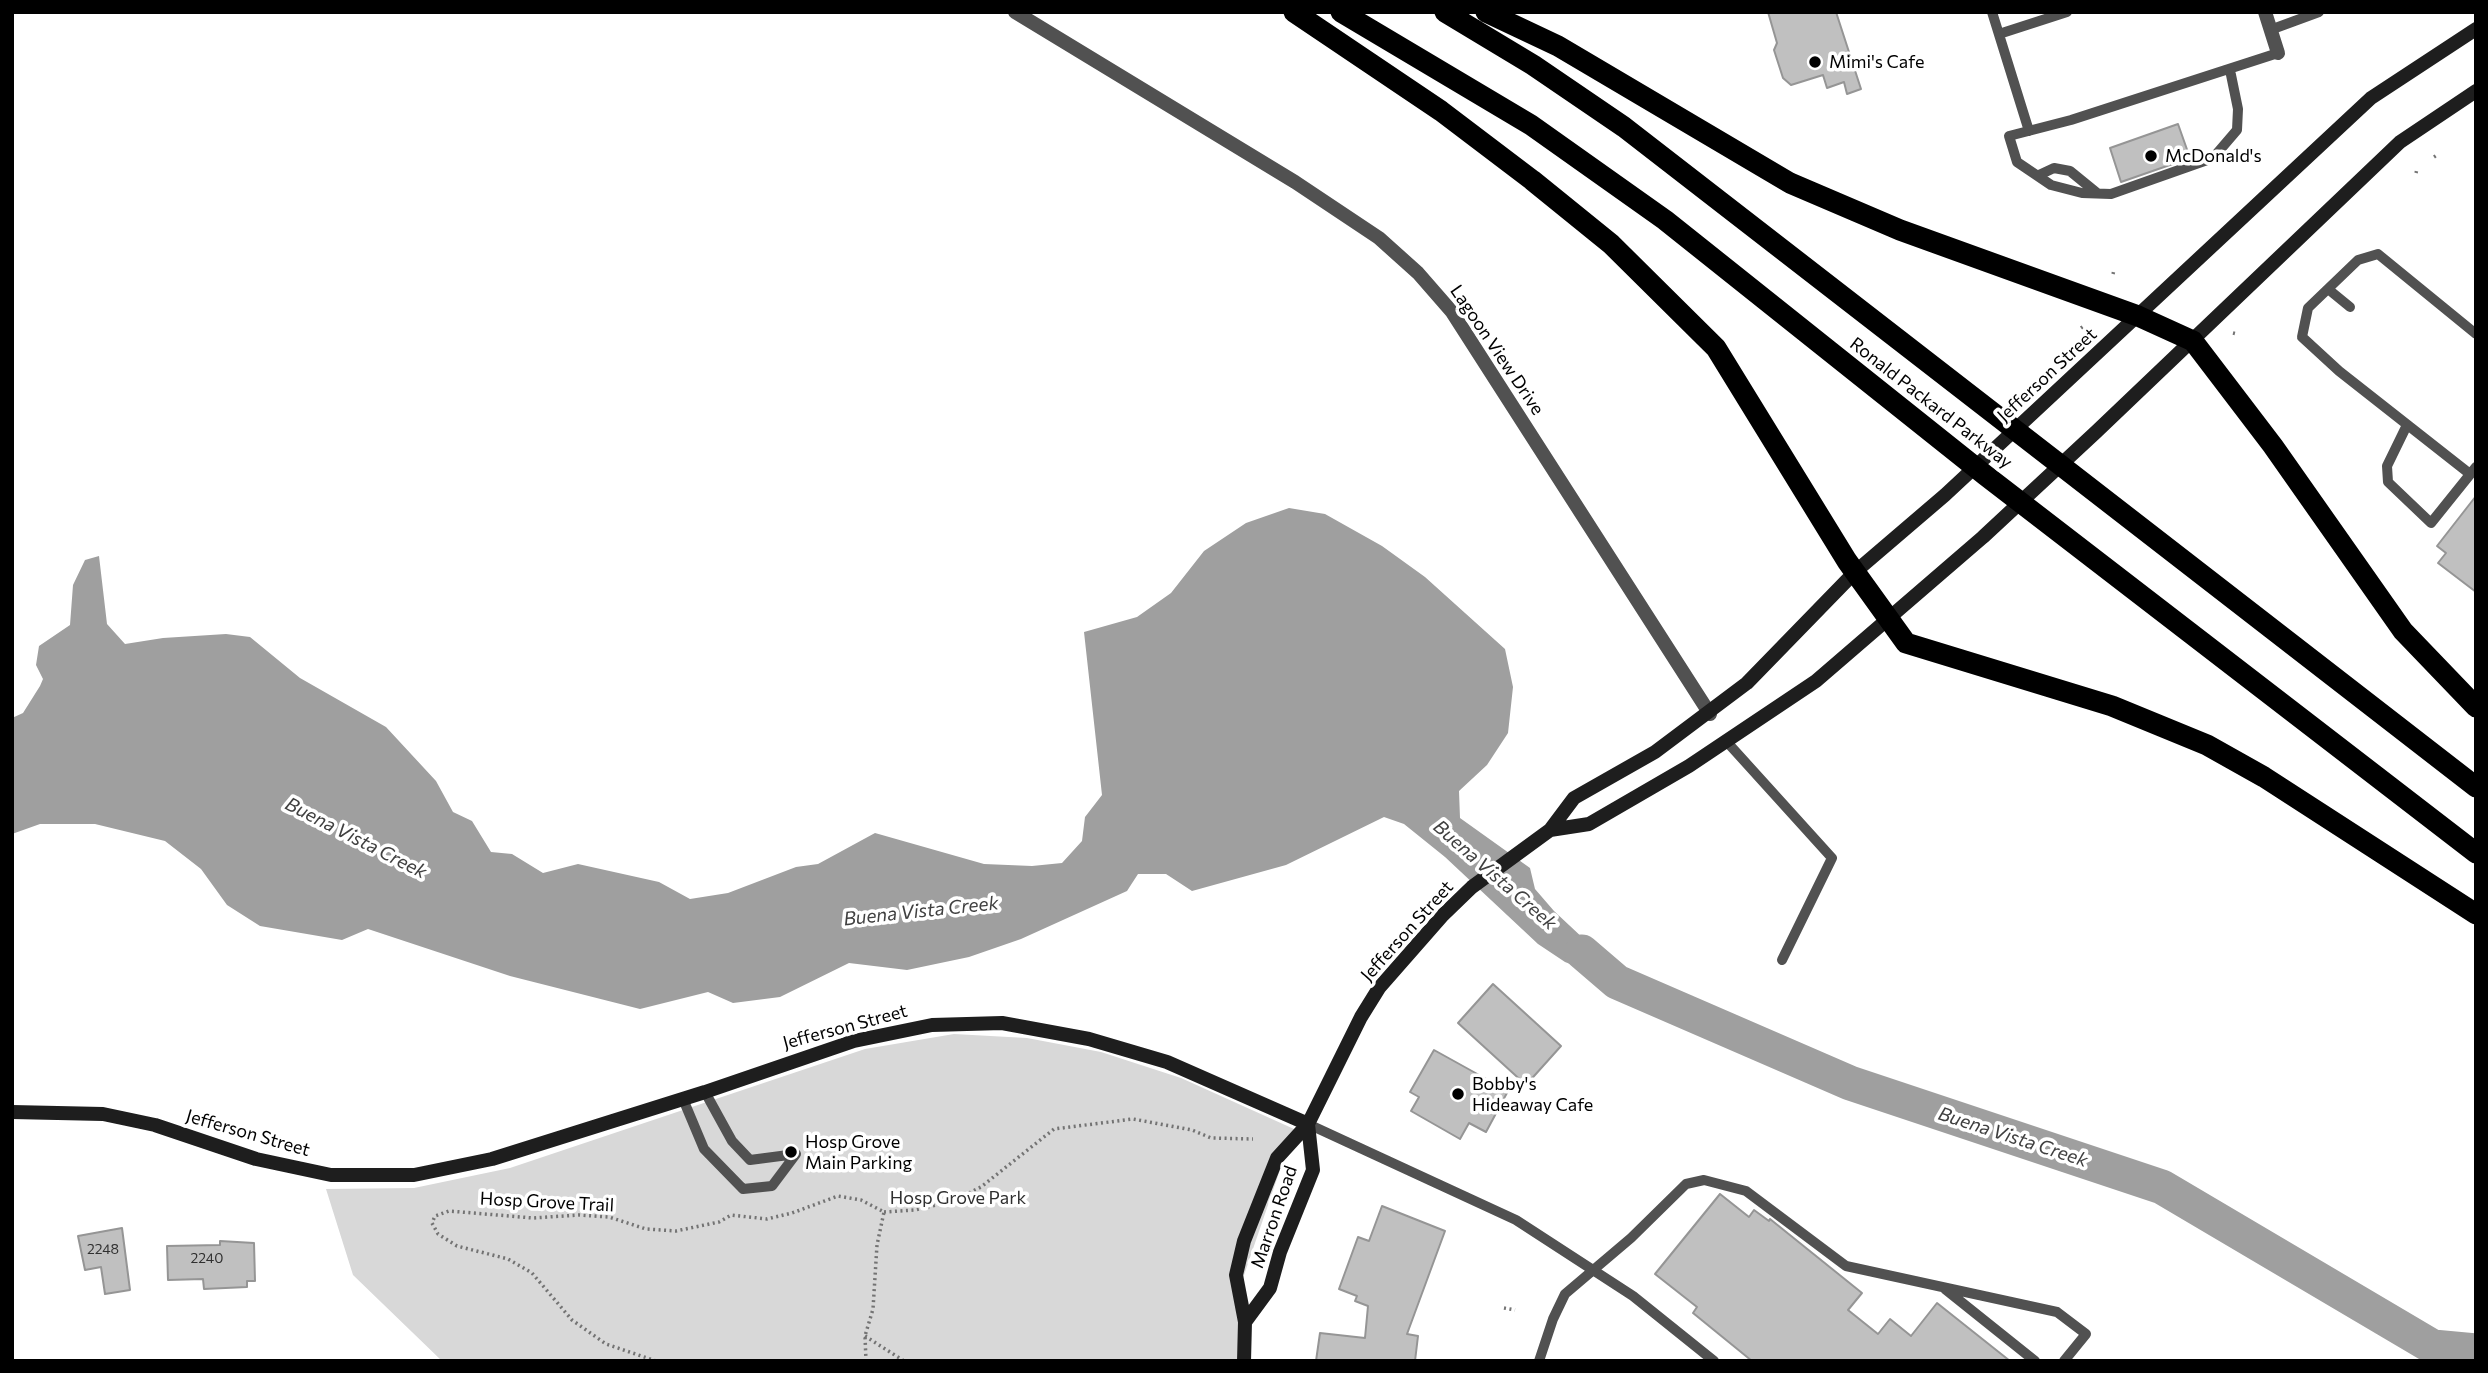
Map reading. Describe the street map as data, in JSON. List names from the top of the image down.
{
  "streets": {
    "highway": ["Ronald Packard Parkway"],
    "main road": ["Jefferson Street", "Marron Road"],
    "street": ["Lagoon View Drive"],
    "path": ["Hosp Grove Trail"]
  },
  "crossings": [
    ["Lagoon View Drive", "Jefferson Street"],
    ["Jefferson Street", "Marron Road"]
  ],
  "water": ["Buena Vista Creek"],
  "parks": ["Hosp Grove Park"],
  "places": [
    "Mimi's Cafe",
    "McDonald's",
    "Bobby's Hideaway Cafe",
    "Hosp Grove Main Parking"
  ],
  "house_numbers": ["2248", "2240"]
}
